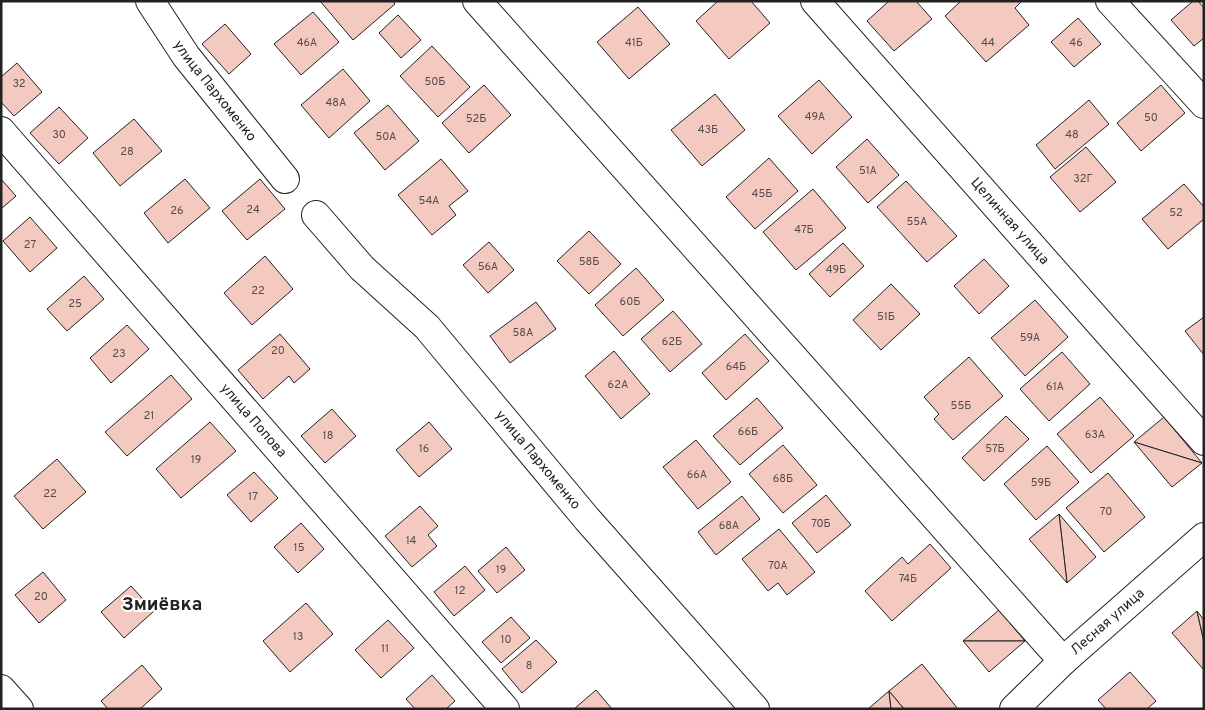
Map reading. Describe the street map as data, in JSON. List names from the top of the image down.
{
  "streets": {
    "street": [
      "улица Пархоменко",
      "Целинная улица",
      "улица Попова",
      "Лесная улица"
    ]
  },
  "districts": ["Змиёвка"],
  "house_numbers": [
    "46А",
    "41Б",
    "44",
    "46",
    "50Б",
    "32",
    "48А",
    "49А",
    "50",
    "52Б",
    "43Б",
    "30",
    "48",
    "50А",
    "28",
    "51А",
    "32Г",
    "45Б",
    "54А",
    "24",
    "26",
    "52",
    "55А",
    "47Б",
    "27",
    "58Б",
    "56А",
    "49Б",
    "22",
    "60Б",
    "25",
    "51Б",
    "58А",
    "59А",
    "62Б",
    "20",
    "23",
    "64Б",
    "62А",
    "61А",
    "55Б",
    "21",
    "66Б",
    "63А",
    "18",
    "16",
    "57Б",
    "19",
    "66А",
    "68Б",
    "59Б",
    "22",
    "17",
    "70",
    "70Б",
    "68А",
    "14",
    "15",
    "70А",
    "19",
    "74Б",
    "12",
    "20",
    "13",
    "10",
    "11",
    "8"
  ]
}
